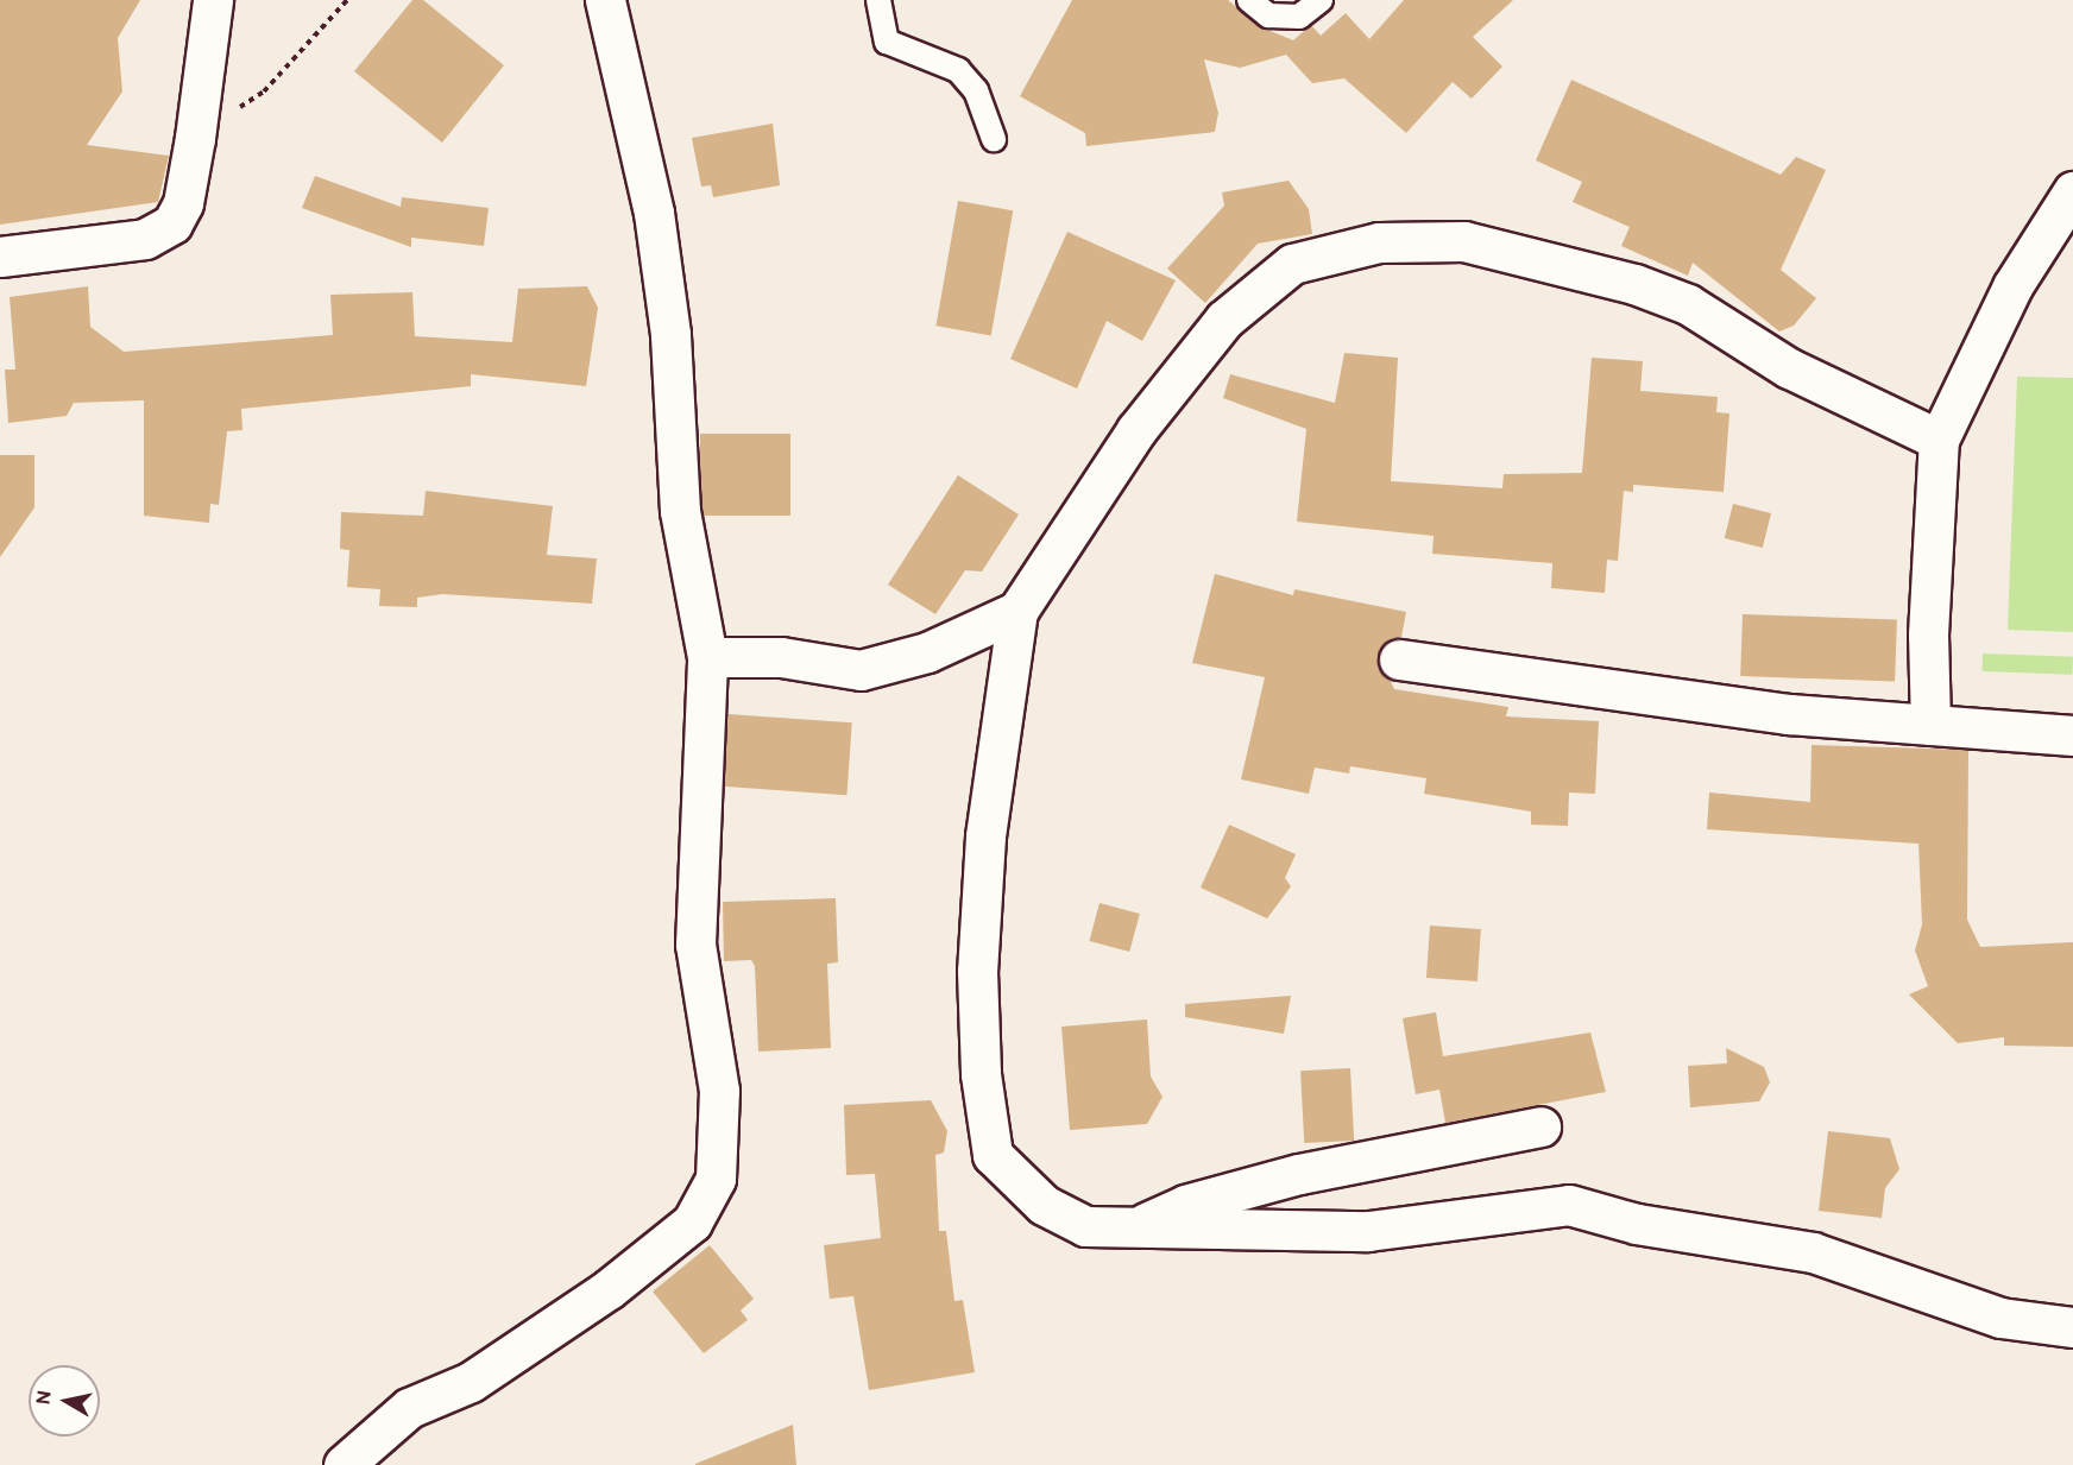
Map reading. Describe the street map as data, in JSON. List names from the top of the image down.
{
  "north": "left"
}
